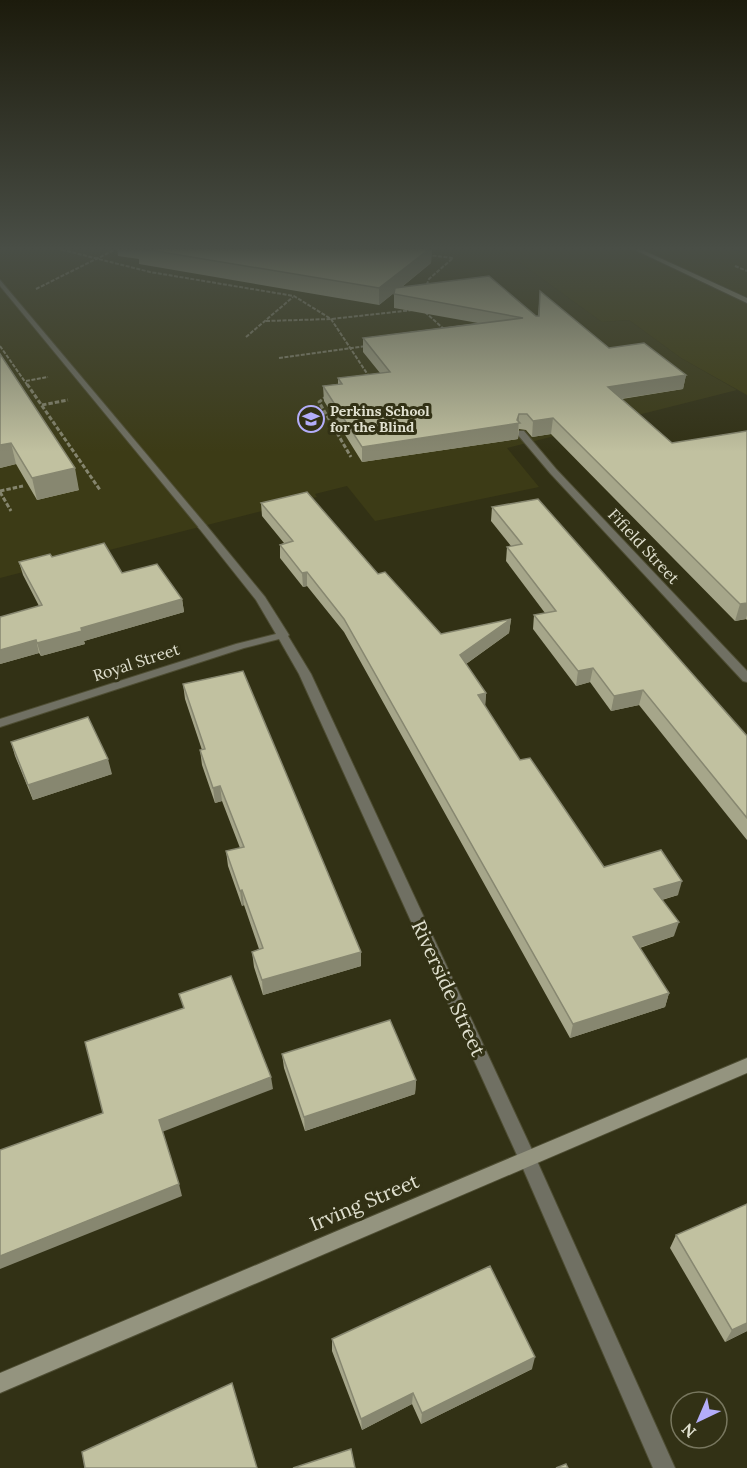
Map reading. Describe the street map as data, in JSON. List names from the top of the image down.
{
  "streets": {
    "street": [
      "Fifield Street",
      "Royal Street",
      "Riverside Street",
      "Irving Street"
    ]
  },
  "crossings": [
    ["Royal Street", "Riverside Street"],
    ["Riverside Street", "Irving Street"]
  ],
  "places": {
    "school or university": ["Perkins School for the Blind"]
  },
  "north": "bottom left"
}
